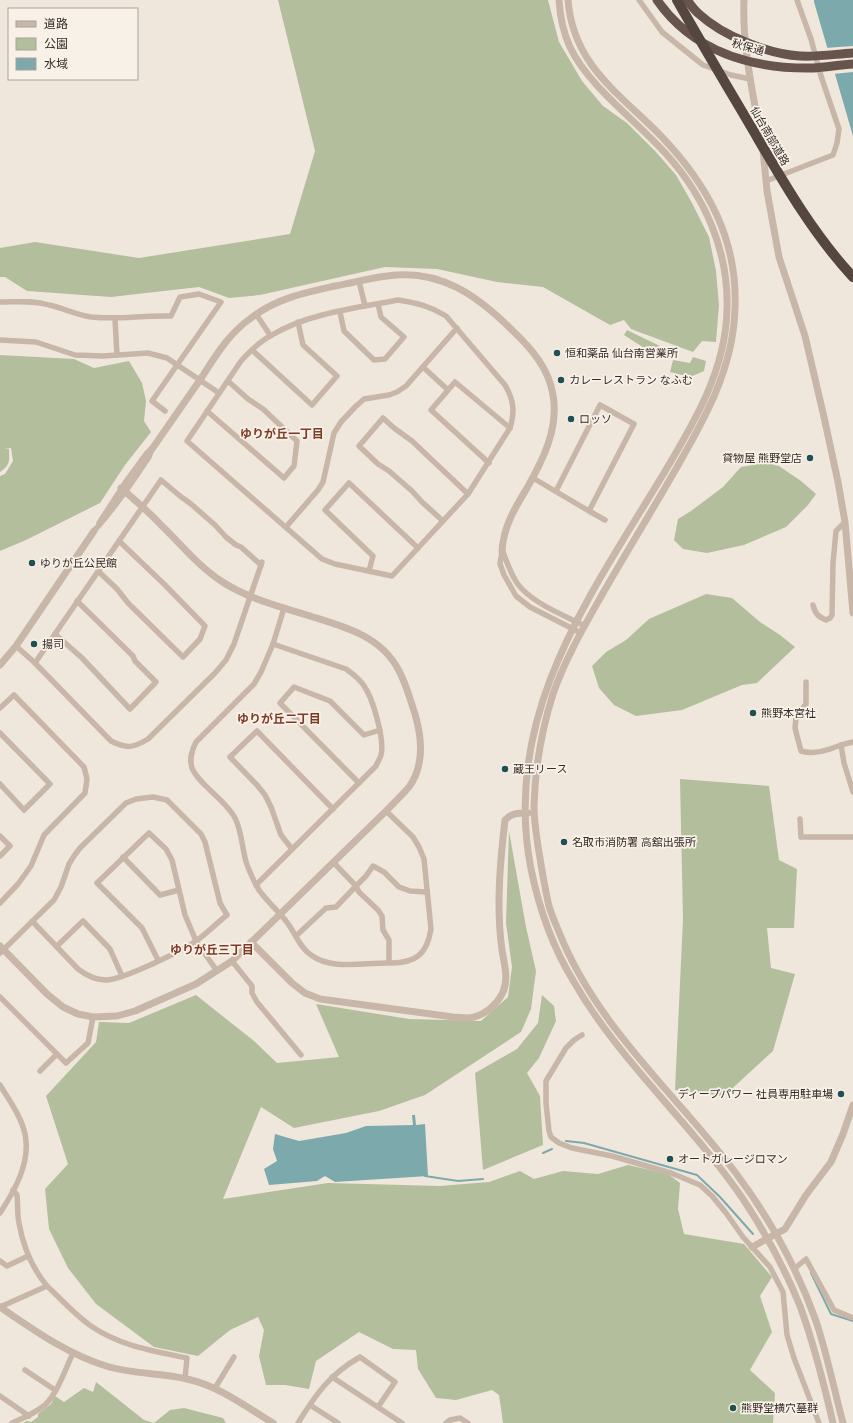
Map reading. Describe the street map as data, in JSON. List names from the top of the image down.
{
  "streets": {
    "highway": ["秋保通", "仙台南部道路"]
  },
  "districts": ["ゆりが丘一丁目", "ゆりが丘二丁目", "ゆりが丘三丁目"],
  "places": [
    "恒和薬品 仙台南営業所",
    "カレーレストラン なふむ",
    "ロッソ",
    "貸物屋 熊野堂店",
    "ゆりが丘公民館",
    "揚司",
    "熊野本宮社",
    "蔵王リース",
    "名取市消防署 高舘出張所",
    "ディープパワー 社員専用駐車場",
    "オートガレージロマン",
    "熊野堂横穴墓群"
  ],
  "legend": ["道路", "公園", "水域"]
}
